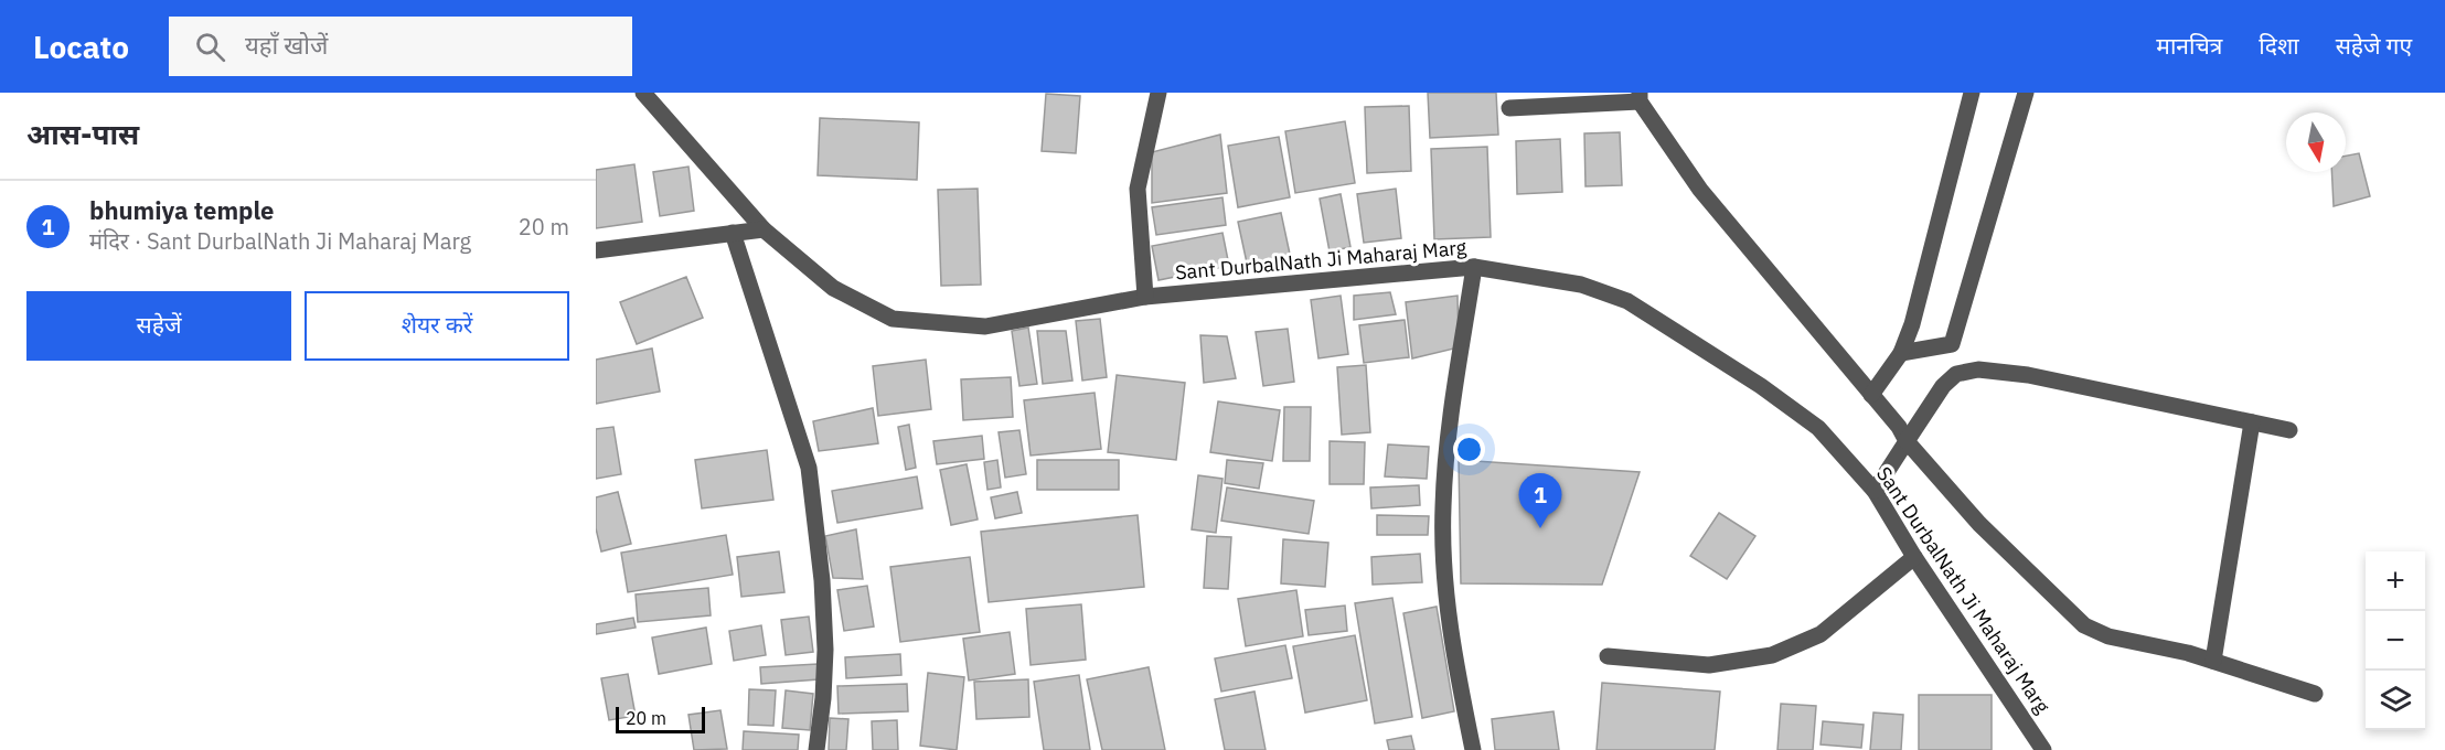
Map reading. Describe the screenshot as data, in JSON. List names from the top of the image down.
{
  "streets": {
    "street": ["Sant DurbalNath Ji Maharaj Marg"]
  },
  "scale_bar": "20 m",
  "north": "bottom",
  "page": {
    "header": "Locato",
    "search": "यहाँ खोजें",
    "nav": ["मानचित्र", "दिशा", "सहेजे गए"],
    "heading": "आस-पास",
    "list": [
      {
        "mark": "1",
        "name": "bhumiya temple",
        "note": "मंदिर · Sant DurbalNath Ji Maharaj Marg",
        "value": "20 m"
      }
    ],
    "buttons": ["सहेजें", "शेयर करें"],
    "pins": "1",
    "map_buttons": ["+", "−"],
    "scale": "20 m"
  }
}
